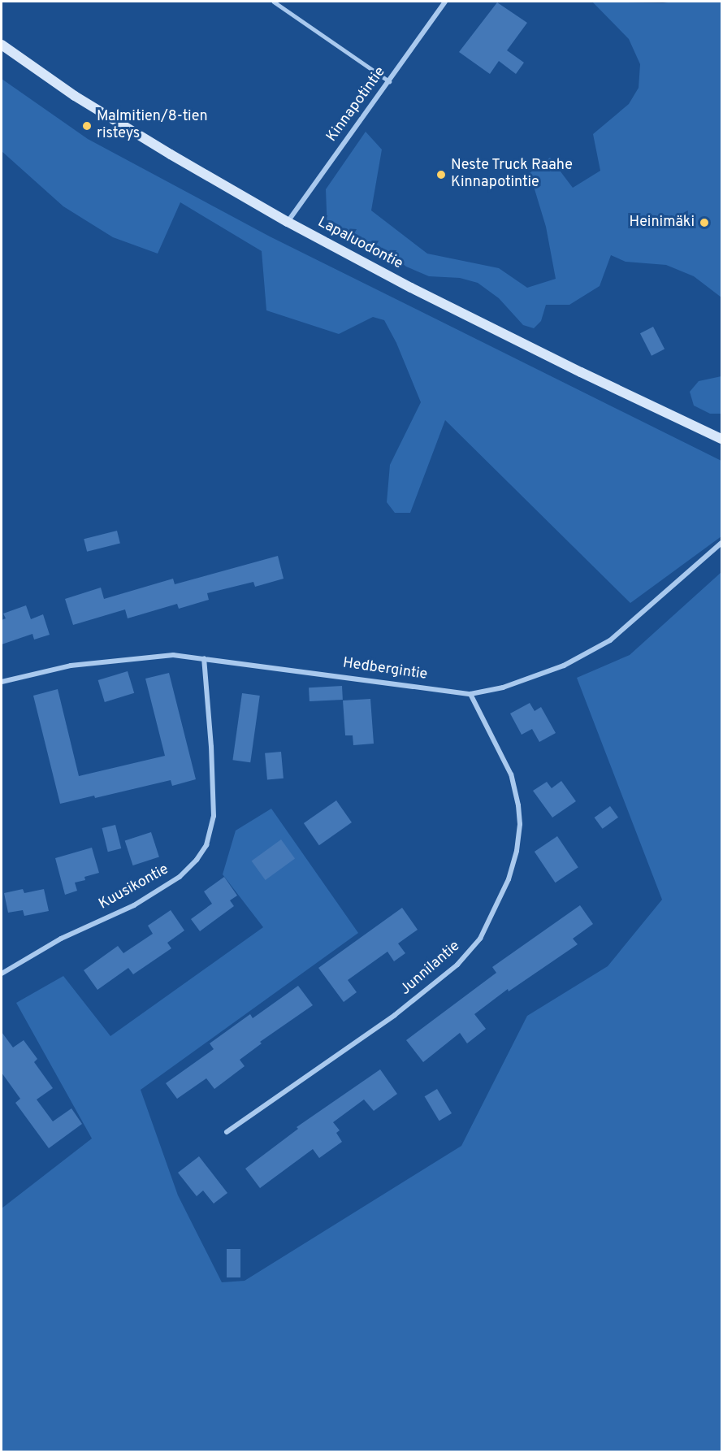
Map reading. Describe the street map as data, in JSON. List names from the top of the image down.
{
  "streets": {
    "main road": ["Lapaluodontie"],
    "street": [
      "Kinnapotintie",
      "Hedbergintie",
      "Kuusikontie",
      "Junnilantie"
    ]
  },
  "crossings": [
    ["Kinnapotintie", "Lapaluodontie"],
    ["Hedbergintie", "Kuusikontie"],
    ["Hedbergintie", "Junnilantie"]
  ],
  "places": ["Malmitien/8-tien risteys", "Neste Truck Raahe Kinnapotintie", "Heinimäki"]
}
